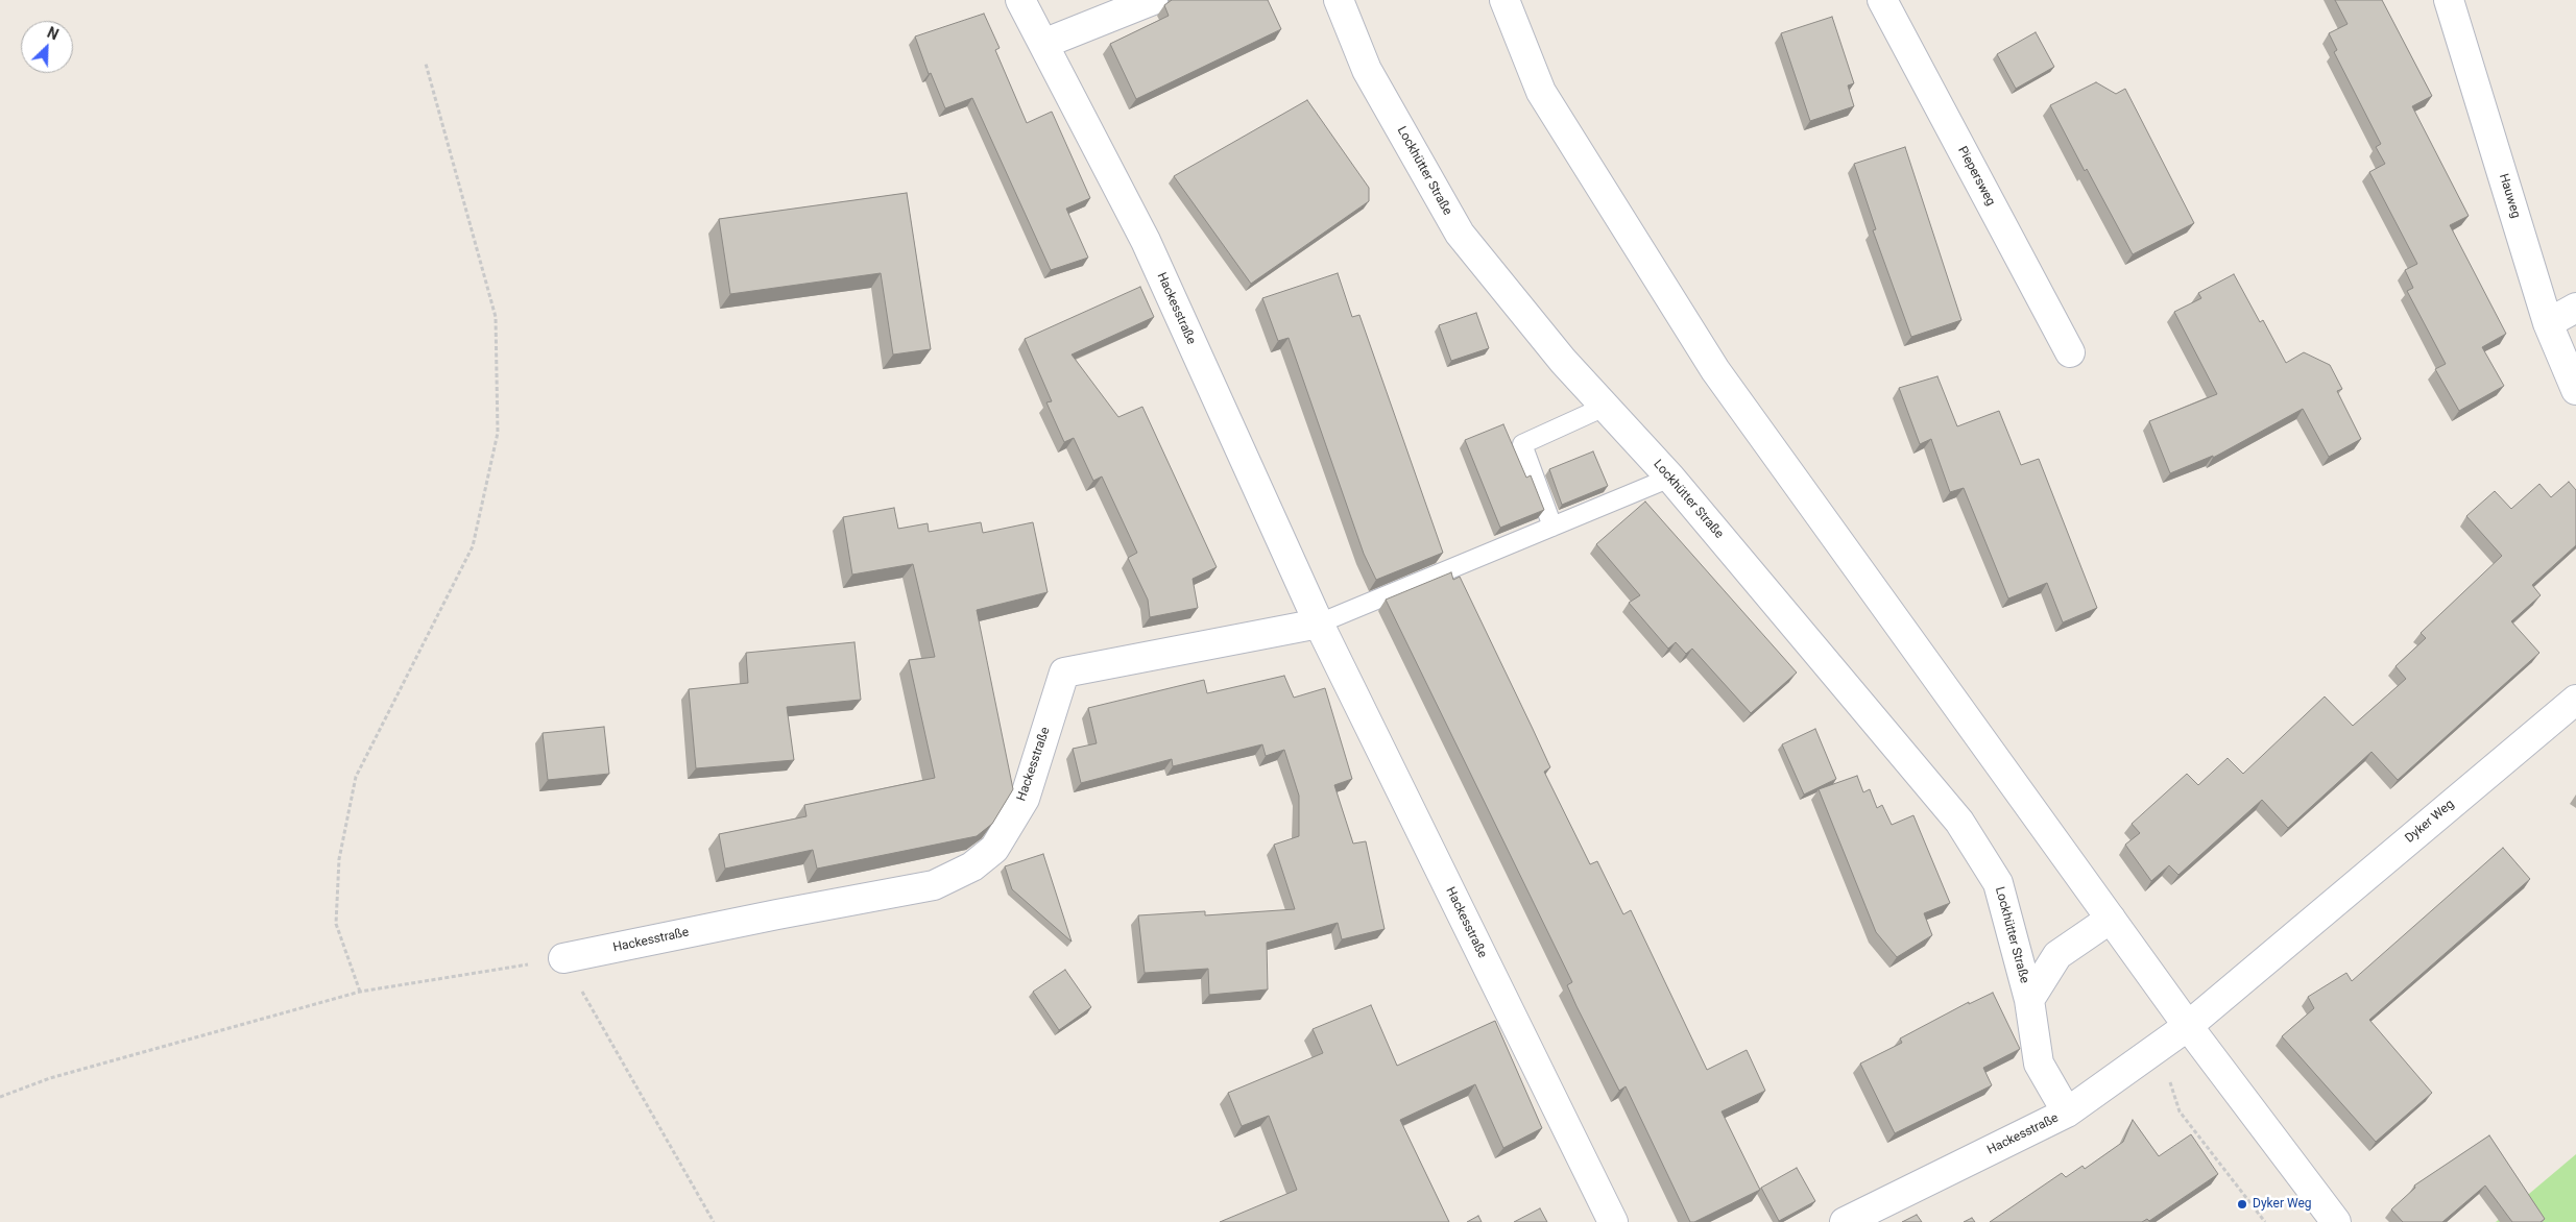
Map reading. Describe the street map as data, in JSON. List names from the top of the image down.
{
  "streets": {
    "street": [
      "Lockhütter Straße",
      "Piepersweg",
      "Hauweg",
      "Hackesstraße",
      "Dyker Weg"
    ]
  },
  "crossings": [
    ["Lockhütter Straße", "Hackesstraße"],
    ["Hackesstraße", "Dyker Weg"]
  ],
  "places": ["Dyker Weg"],
  "north": "top right"
}
